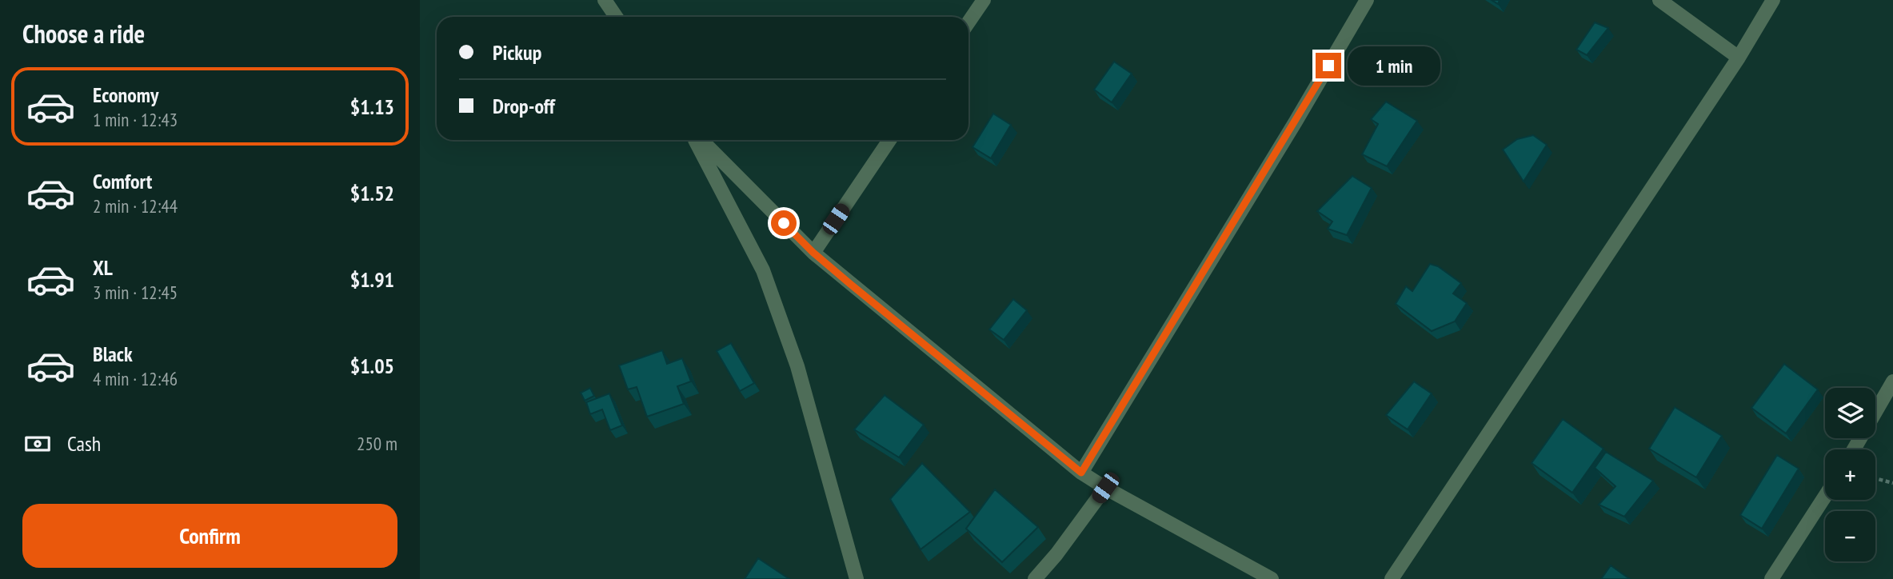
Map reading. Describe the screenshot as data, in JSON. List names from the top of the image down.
{
  "page": {
    "heading": "Choose a ride",
    "banner": ["Pickup", "Drop-off"],
    "bubble": "1 min",
    "list": [
      {
        "name": "Economy",
        "note": "1 min · 12:43",
        "value": "$1.13"
      },
      {
        "name": "Comfort",
        "note": "2 min · 12:44",
        "value": "$1.52"
      },
      {
        "name": "XL",
        "note": "3 min · 12:45",
        "value": "$1.91"
      },
      {
        "name": "Black",
        "note": "4 min · 12:46",
        "value": "$1.05"
      }
    ],
    "map_buttons": ["+", "−"],
    "pay": ["Cash", "250 m"],
    "buttons": "Confirm"
  }
}
